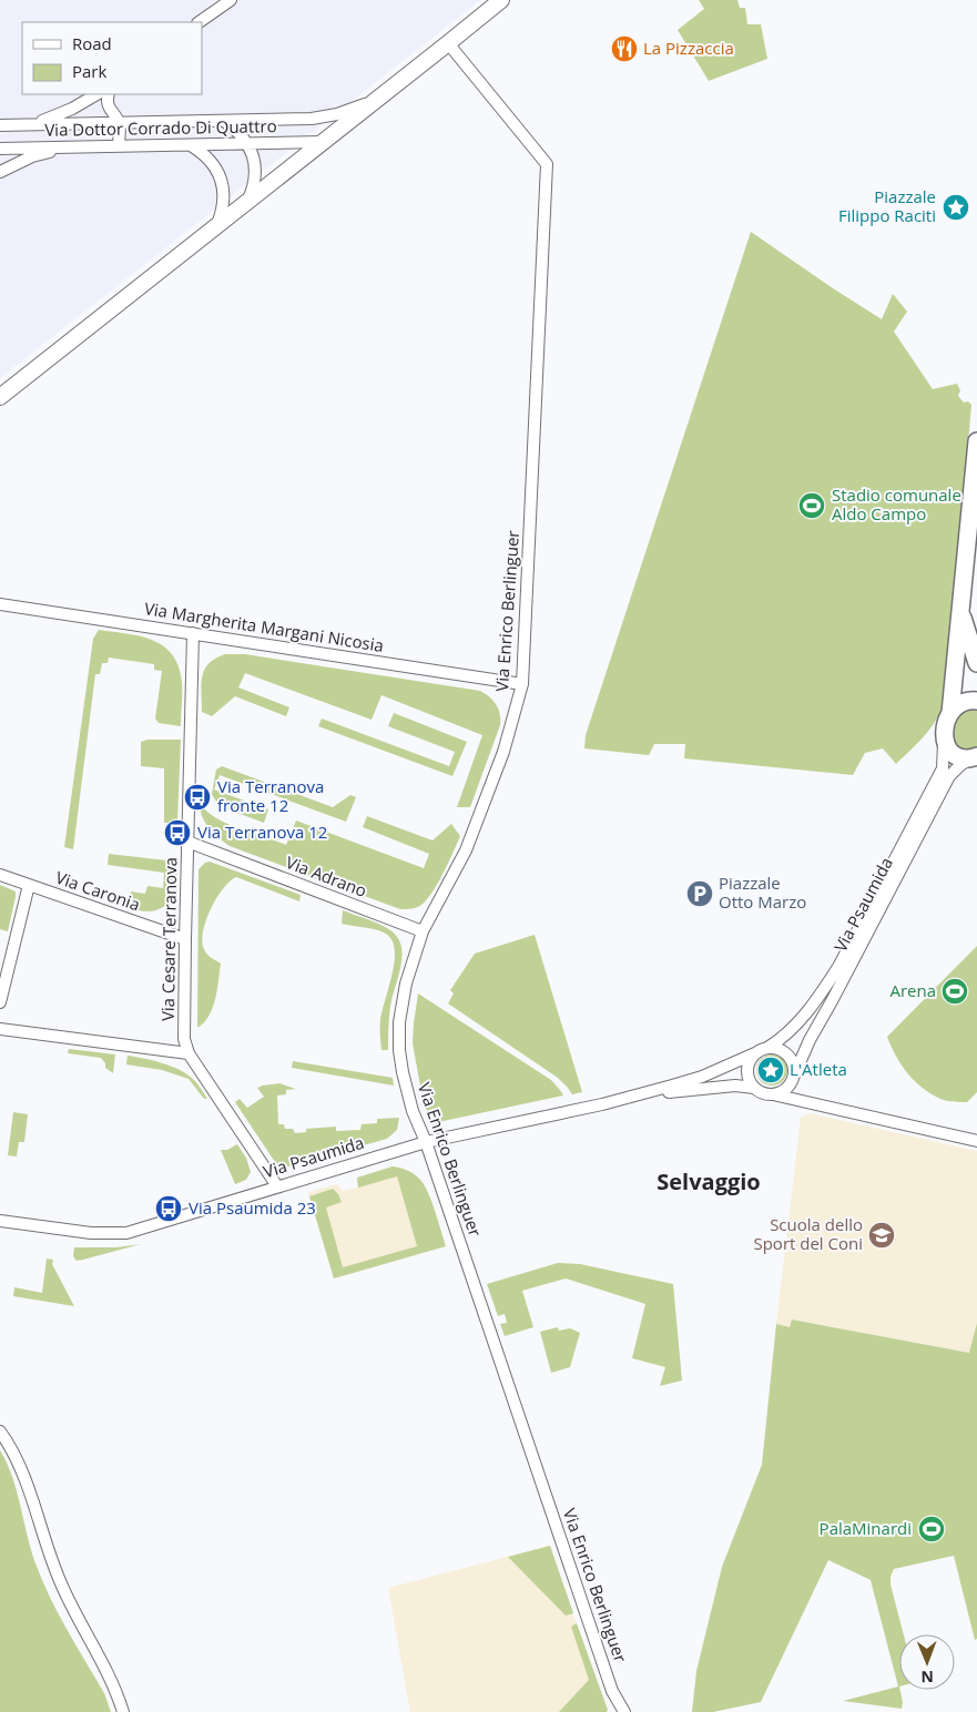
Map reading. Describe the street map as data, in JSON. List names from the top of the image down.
{
  "streets": {
    "street": [
      "Via Dottor Corrado Di Quattro",
      "Via Enrico Berlinguer",
      "Via Margherita Margani Nicosia",
      "Via Adrano",
      "Via Caronia",
      "Via Psaumida",
      "Via Cesare Terranova"
    ]
  },
  "crossings": [
    ["Via Enrico Berlinguer", "Via Margherita Margani Nicosia"],
    ["Via Enrico Berlinguer", "Via Adrano"],
    ["Via Enrico Berlinguer", "Via Psaumida"],
    ["Via Margherita Margani Nicosia", "Via Cesare Terranova"],
    ["Via Adrano", "Via Cesare Terranova"],
    ["Via Caronia", "Via Cesare Terranova"],
    ["Via Psaumida", "Via Cesare Terranova"]
  ],
  "districts": ["Selvaggio"],
  "places": {
    "restaurant": ["La Pizzaccia"],
    "place": ["Piazzale Filippo Raciti", "L'Atleta"],
    "sports": ["Stadio comunale Aldo Campo", "Arena", "PalaMinardi"],
    "bus stop": ["Via Terranova fronte 12", "Via Terranova 12", "Via Psaumida 23"],
    "parking": ["Piazzale Otto Marzo"],
    "school or university": ["Scuola dello Sport del Coni"]
  },
  "legend": ["Road", "Park"],
  "north": "bottom"
}
